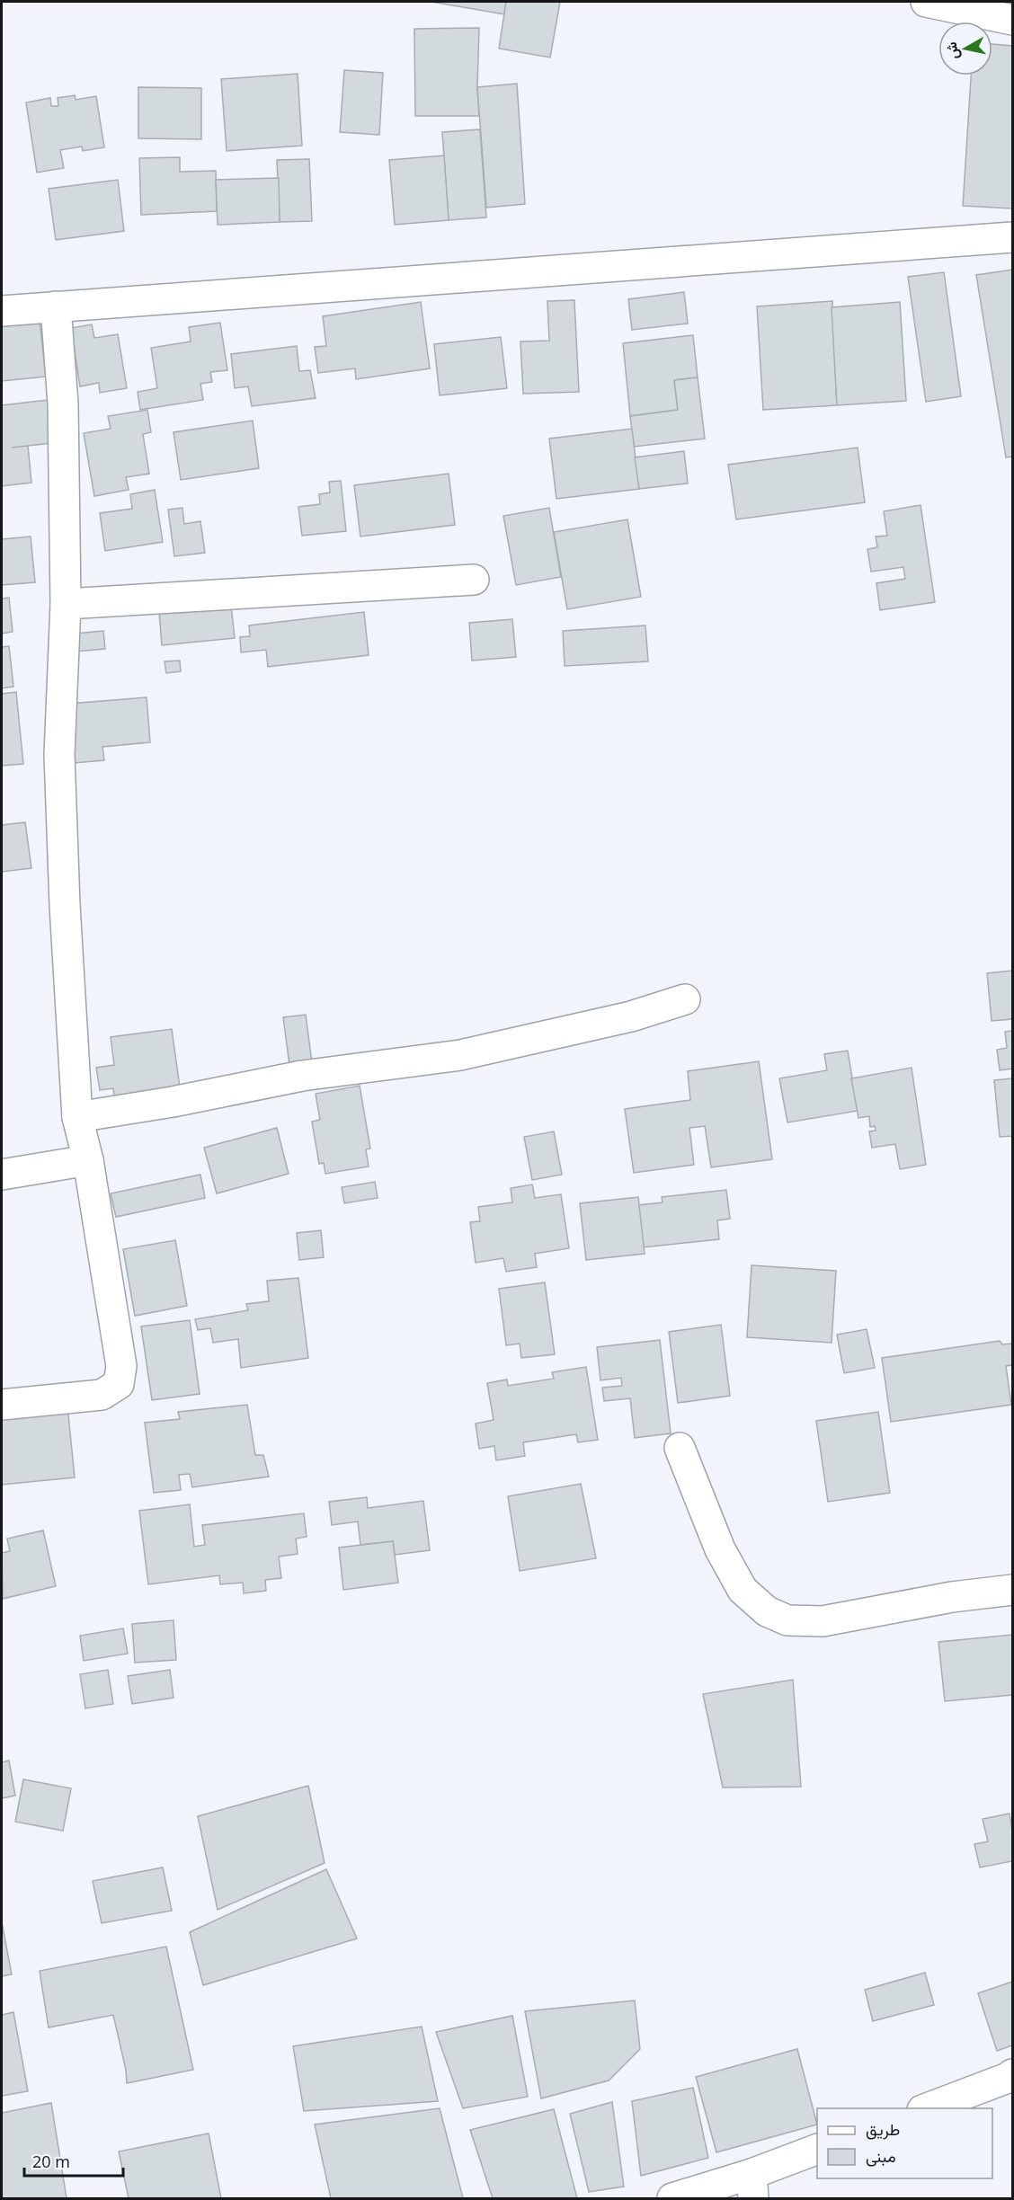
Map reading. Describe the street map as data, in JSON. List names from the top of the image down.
{
  "legend": ["طريق", "مبنى"],
  "scale_bar": "20 m",
  "north": "left"
}
